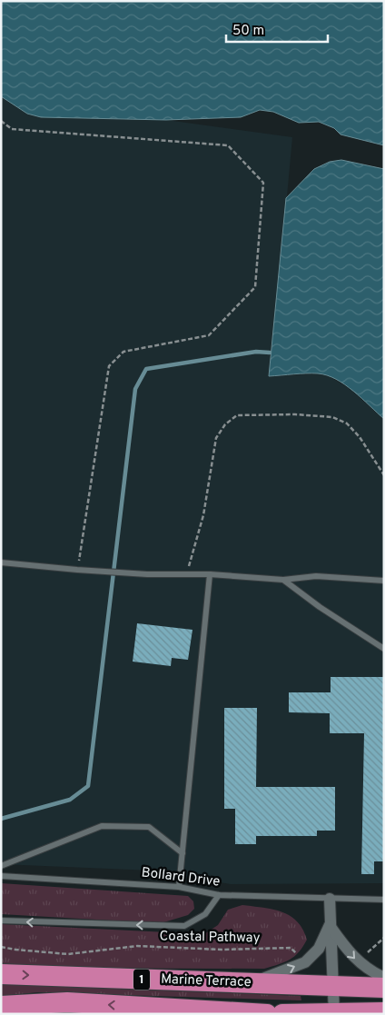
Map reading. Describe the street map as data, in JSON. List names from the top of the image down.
{
  "streets": {
    "highway": ["1", "Marine Terrace"],
    "lane": ["Bollard Drive"],
    "path": ["Coastal Pathway"]
  },
  "scale_bar": "50 m"
}
